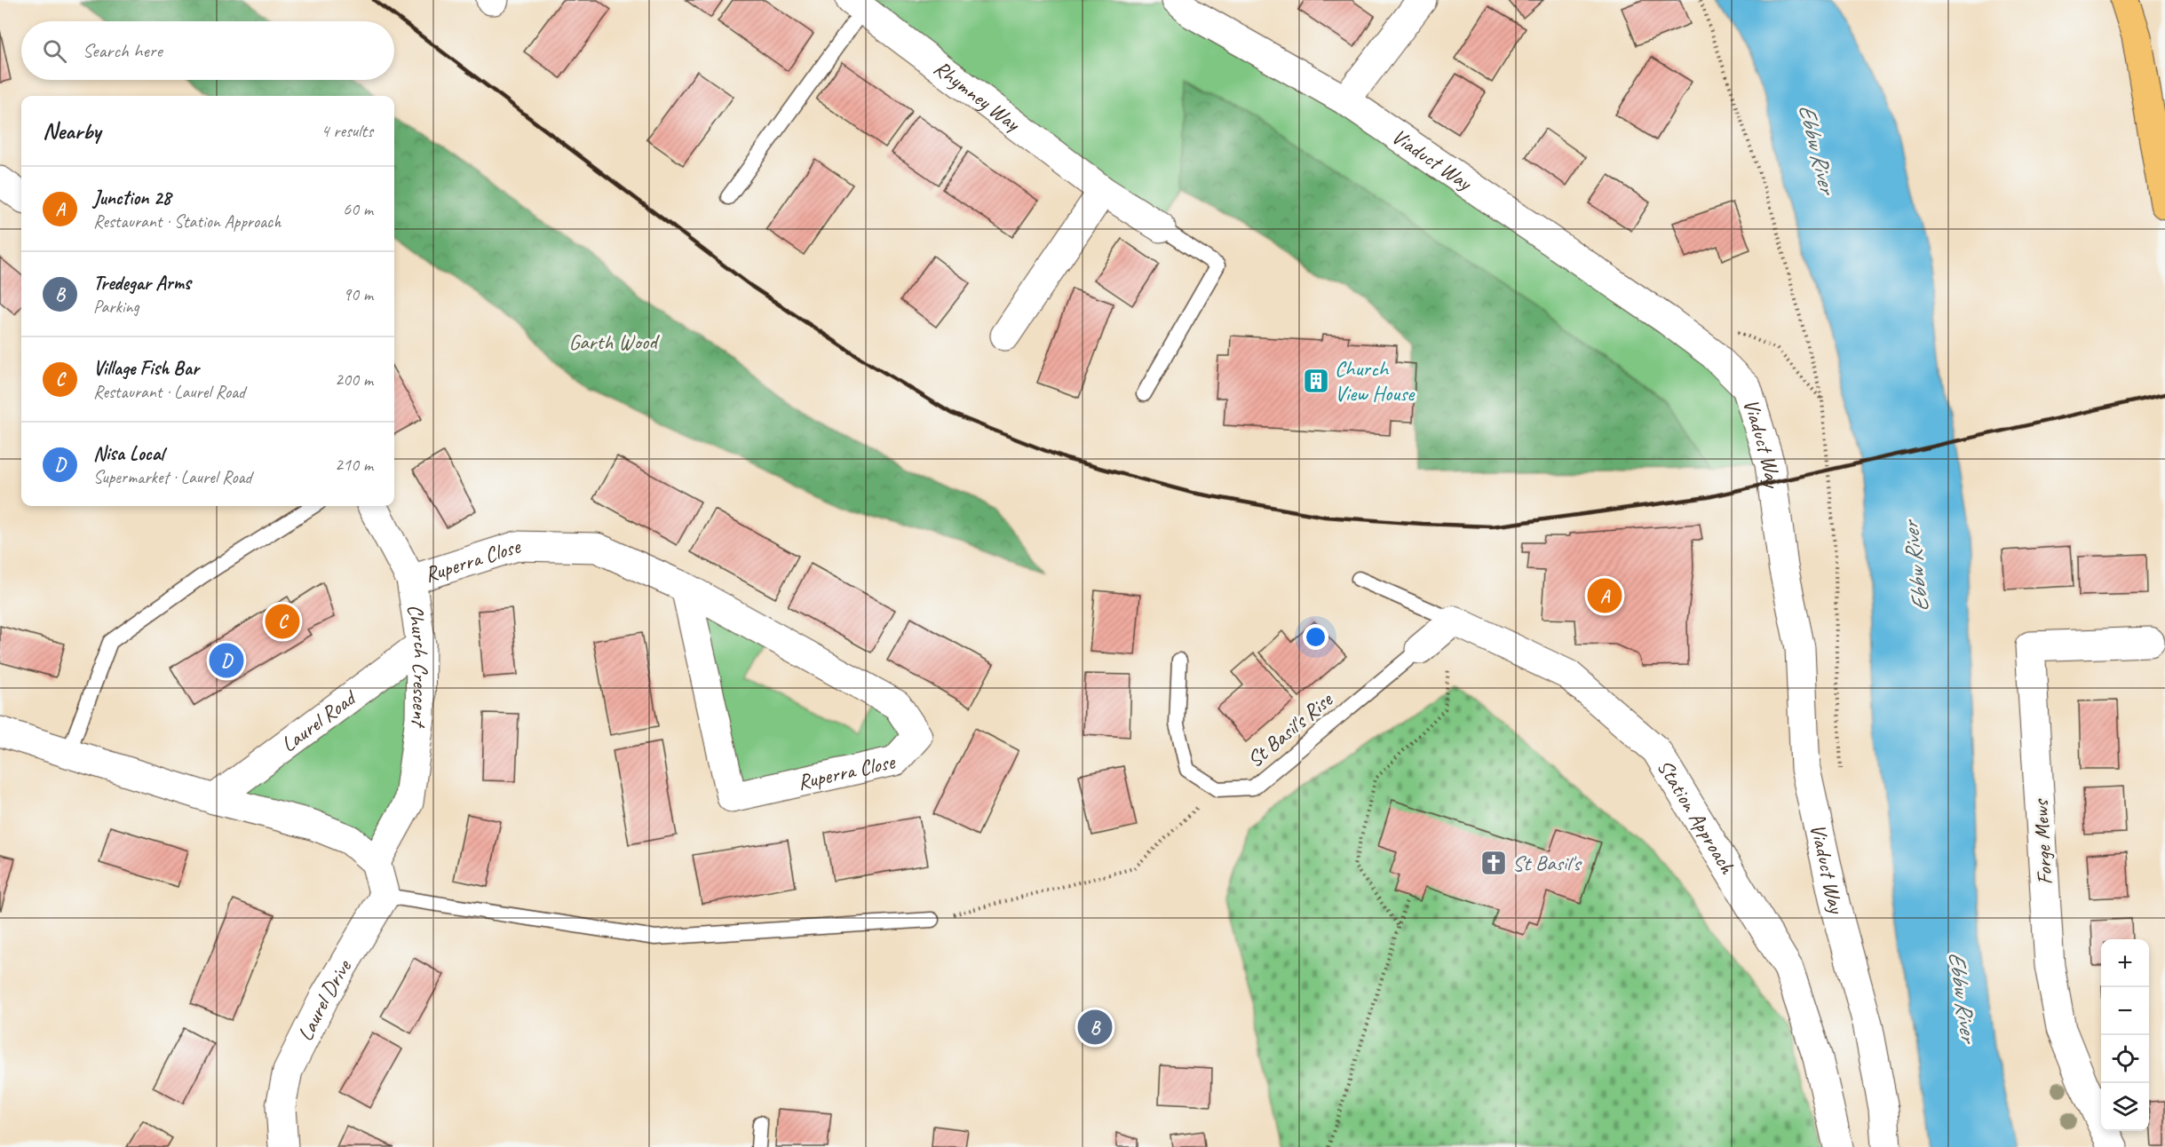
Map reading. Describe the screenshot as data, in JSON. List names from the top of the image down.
{
  "streets": {
    "street": [
      "Rhymney Way",
      "Viaduct Way",
      "Ruperra Close",
      "Church Crescent",
      "Laurel Road",
      "Station Approach",
      "Forge Mews",
      "Laurel Drive"
    ],
    "lane": ["St Basil's Rise"]
  },
  "crossings": [
    ["Ruperra Close", "Church Crescent"],
    ["Church Crescent", "Laurel Road"]
  ],
  "water": ["Ebbw River"],
  "parks": ["Garth Wood"],
  "places": {
    "building": ["Church View House"],
    "church": ["St Basil's"]
  },
  "page": {
    "search": "Search here",
    "heading": ["Nearby", "4 results"],
    "list": [
      {
        "mark": "A",
        "name": "Junction 28",
        "note": "Restaurant · Station Approach",
        "value": "60 m"
      },
      {
        "mark": "B",
        "name": "Tredegar Arms",
        "note": "Parking",
        "value": "90 m"
      },
      {
        "mark": "C",
        "name": "Village Fish Bar",
        "note": "Restaurant · Laurel Road",
        "value": "200 m"
      },
      {
        "mark": "D",
        "name": "Nisa Local",
        "note": "Supermarket · Laurel Road",
        "value": "210 m"
      }
    ],
    "pins": [
      "A",
      "C",
      "D",
      "B"
    ],
    "map_buttons": ["+", "−"]
  }
}
